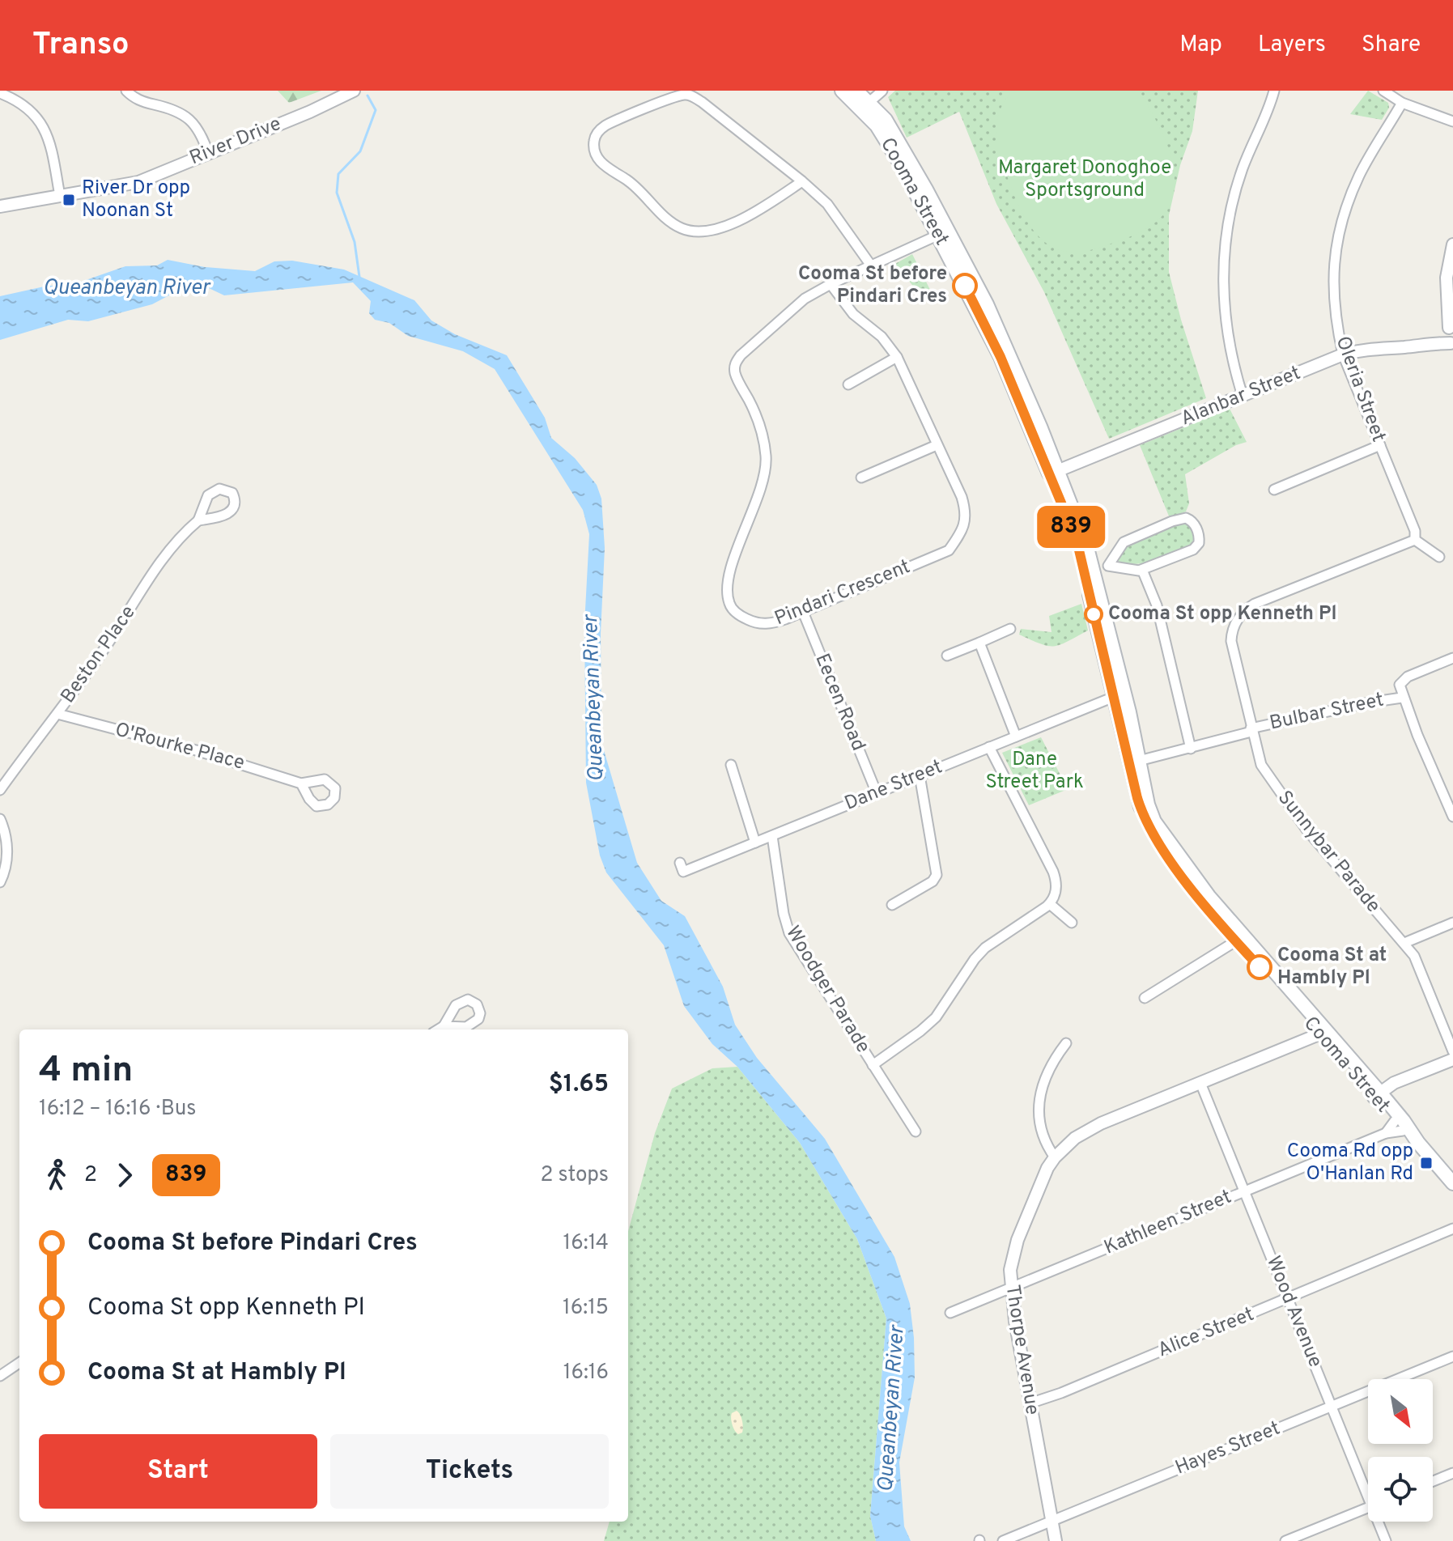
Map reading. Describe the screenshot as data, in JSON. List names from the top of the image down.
{
  "streets": {
    "main road": ["Cooma Street"],
    "street": [
      "River Drive",
      "Oleria Street",
      "Alanbar Street",
      "Pindari Crescent",
      "Beston Place",
      "Eecen Road",
      "Bulbar Street",
      "O'Rourke Place",
      "Dane Street",
      "Sunnybar Parade",
      "Woodger Parade",
      "Kathleen Street",
      "Wood Avenue",
      "Alice Street",
      "Thorpe Avenue",
      "Hayes Street"
    ]
  },
  "crossings": [
    ["Cooma Street", "Alanbar Street"],
    ["Cooma Street", "Pindari Crescent"],
    ["Cooma Street", "Bulbar Street"],
    ["Cooma Street", "Dane Street"],
    ["Cooma Street", "Kathleen Street"],
    ["Cooma Street", "Thorpe Avenue"],
    ["Oleria Street", "Alanbar Street"],
    ["Oleria Street", "Sunnybar Parade"],
    ["Pindari Crescent", "Eecen Road"],
    ["Beston Place", "O'Rourke Place"],
    ["Eecen Road", "Dane Street"],
    ["Bulbar Street", "Sunnybar Parade"],
    ["Dane Street", "Woodger Parade"],
    ["Kathleen Street", "Wood Avenue"],
    ["Kathleen Street", "Thorpe Avenue"],
    ["Wood Avenue", "Alice Street"],
    ["Wood Avenue", "Thorpe Avenue"],
    ["Wood Avenue", "Hayes Street"],
    ["Alice Street", "Thorpe Avenue"],
    ["Thorpe Avenue", "Hayes Street"]
  ],
  "water": ["Queanbeyan River"],
  "parks": ["Margaret Donoghoe Sportsground", "Dane Street Park"],
  "places": {
    "transit": ["River Dr opp Noonan St", "Cooma Rd opp O'Hanlan Rd"],
    "other": ["Cooma St before Pindari Cres", "Cooma St opp Kenneth Pl", "Cooma St at Hambly Pl"]
  },
  "lines": ["bus line 839"],
  "north": "bottom right",
  "page": {
    "header": "Transo",
    "nav": ["Map", "Layers", "Share"],
    "on_map": "839",
    "heading": ["4 min", "16:12 – 16:16 · Bus", "$1.65"],
    "legs": ["2", "839", "2 stops"],
    "list": [
      {
        "name": "Cooma St before Pindari Cres",
        "value": "16:14"
      },
      {
        "name": "Cooma St opp Kenneth Pl",
        "value": "16:15"
      },
      {
        "name": "Cooma St at Hambly Pl",
        "value": "16:16"
      }
    ],
    "buttons": ["Start", "Tickets"]
  }
}
